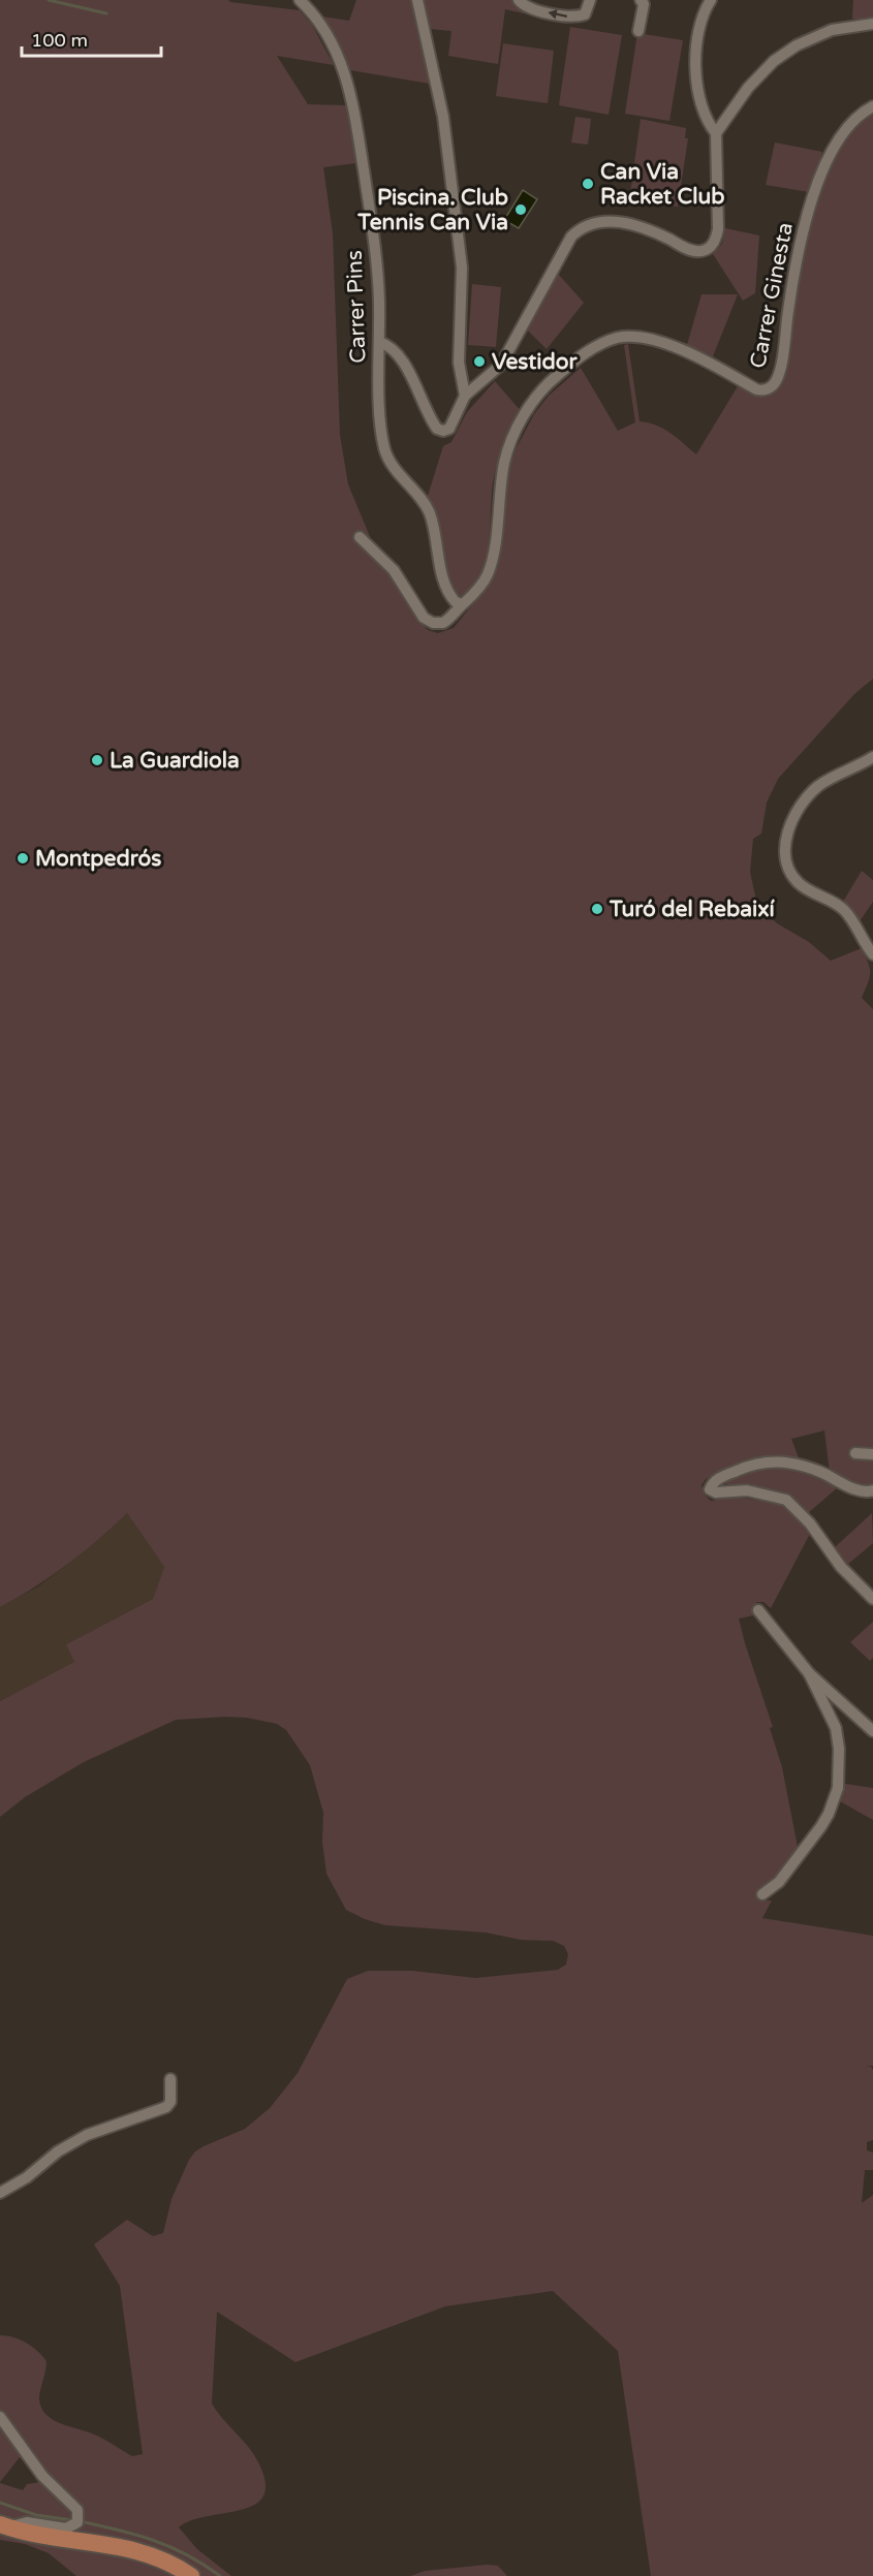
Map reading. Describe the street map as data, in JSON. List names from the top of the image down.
{
  "streets": {
    "street": ["Carrer Ginesta", "Carrer Pins"]
  },
  "crossings": [
    ["Carrer Ginesta", "Carrer Pins"]
  ],
  "places": [
    "Can Via Racket Club",
    "Piscina. Club Tennis Can Via",
    "Vestidor",
    "La Guardiola",
    "Montpedrós",
    "Turó del Rebaixí"
  ],
  "scale_bar": "100 m"
}
